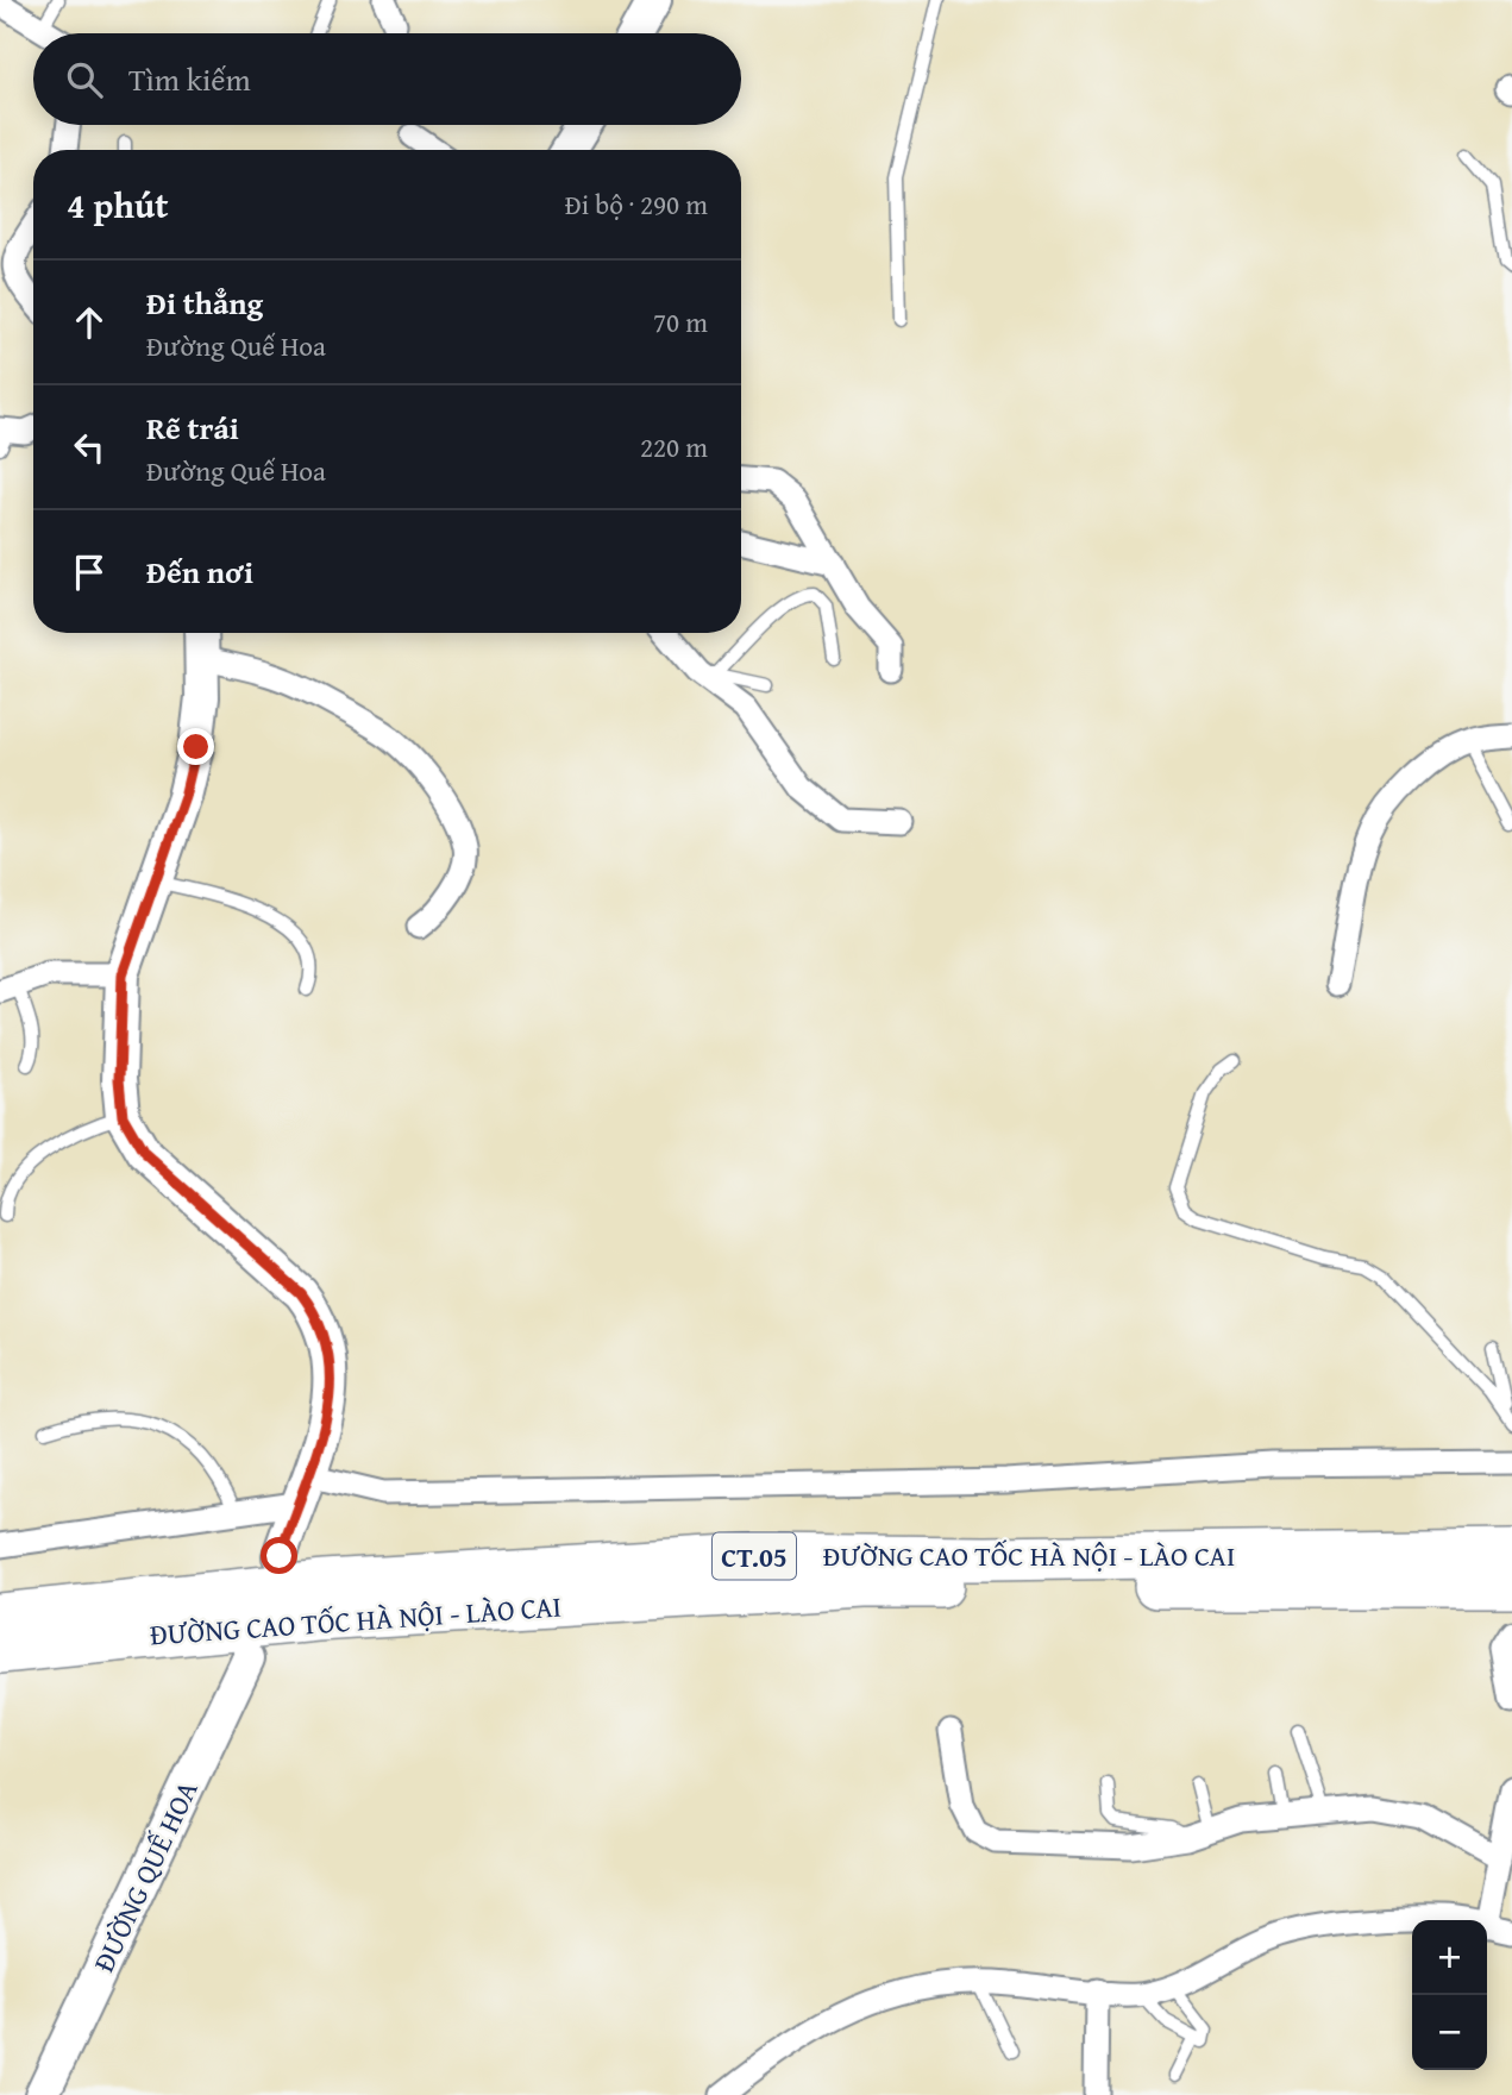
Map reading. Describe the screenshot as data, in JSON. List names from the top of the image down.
{
  "streets": {
    "highway": ["ĐƯỜNG CAO TỐC HÀ NỘI - LÀO CAI", "CT.05"],
    "street": ["ĐƯỜNG QUẾ HOA"]
  },
  "page": {
    "search": "Tìm kiếm",
    "heading": ["4 phút", "Đi bộ · 290 m"],
    "list": [
      ["Đi thẳng", "Đường Quế Hoa", "70 m"],
      ["Rẽ trái", "Đường Quế Hoa", "220 m"],
      "Đến nơi"
    ],
    "map_buttons": ["+", "−"]
  }
}
